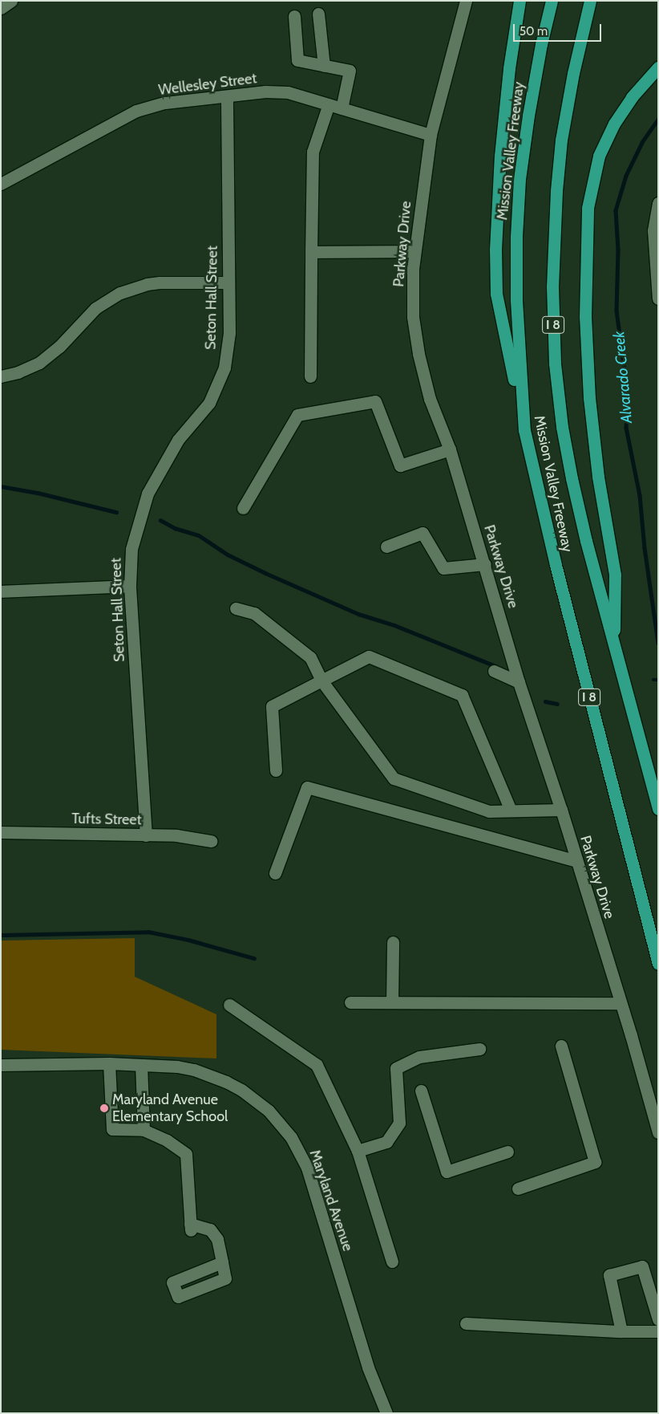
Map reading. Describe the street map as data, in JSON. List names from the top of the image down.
{
  "streets": {
    "highway": ["Mission Valley Freeway", "I 8"],
    "street": [
      "Wellesley Street",
      "Parkway Drive",
      "Seton Hall Street",
      "Tufts Street",
      "Maryland Avenue"
    ]
  },
  "crossings": [
    ["Wellesley Street", "Parkway Drive"],
    ["Wellesley Street", "Seton Hall Street"],
    ["Seton Hall Street", "Tufts Street"]
  ],
  "water": ["Alvarado Creek"],
  "places": ["Maryland Avenue Elementary School"],
  "scale_bar": "50 m"
}
